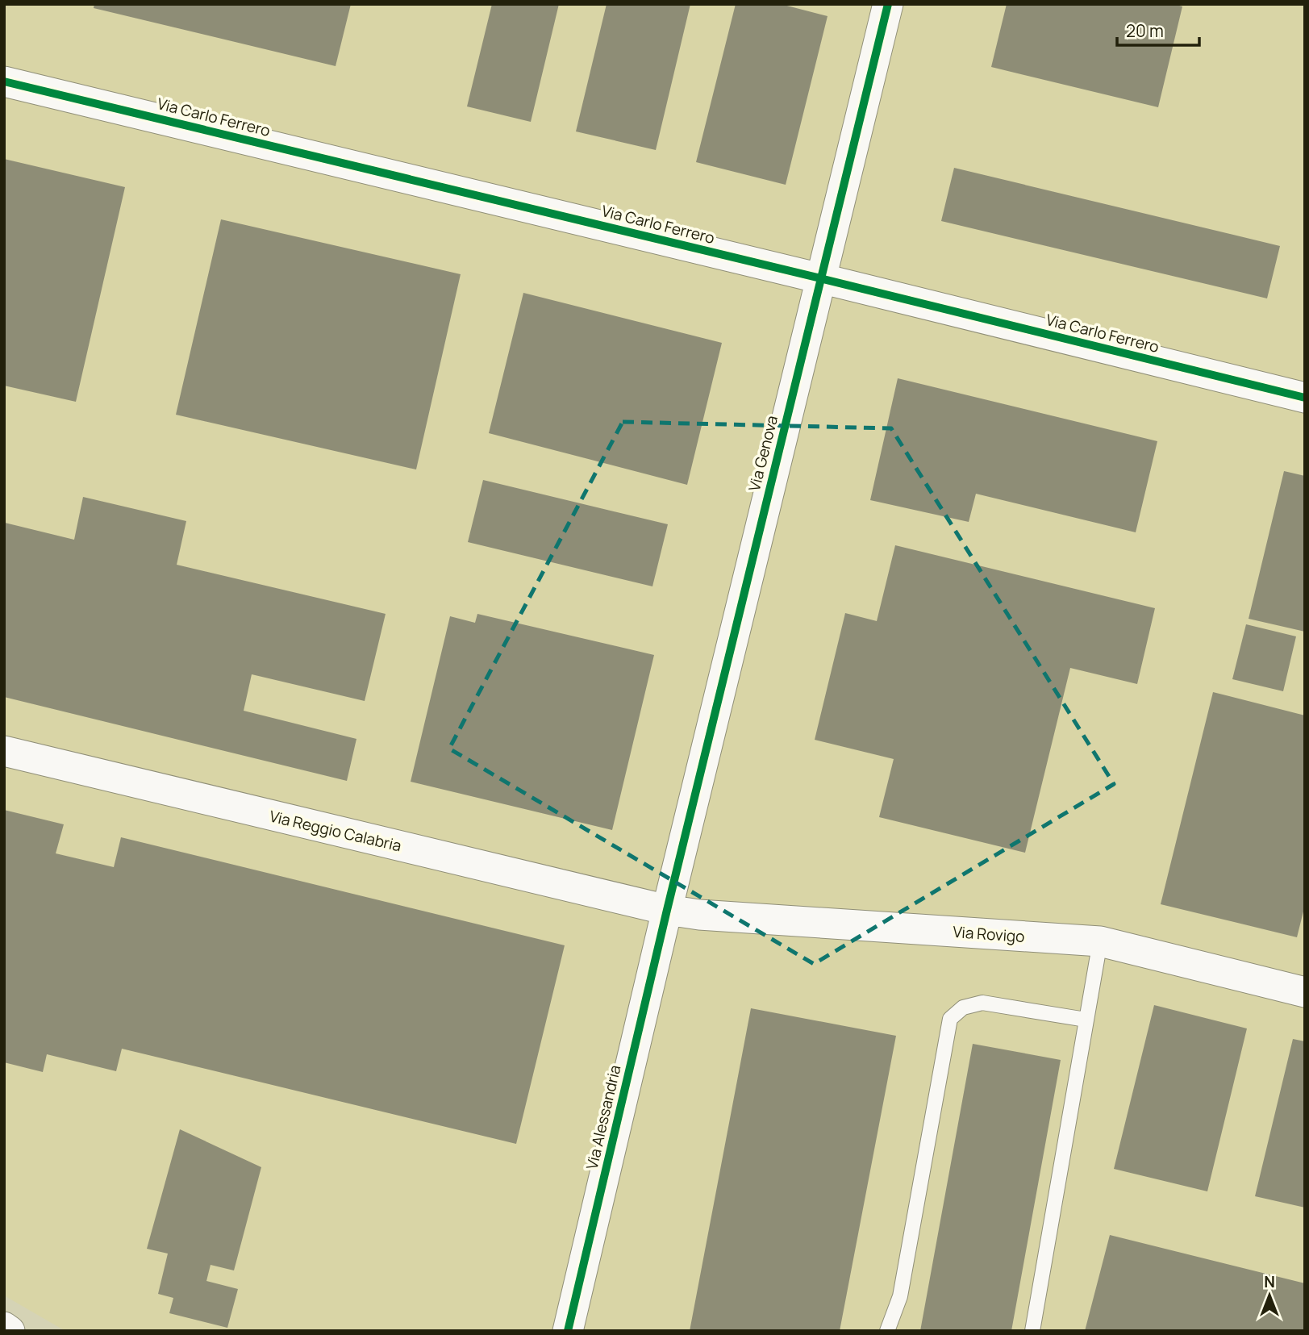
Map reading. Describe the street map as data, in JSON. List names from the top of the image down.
{
  "streets": {
    "street": [
      "Via Carlo Ferrero",
      "Via Genova",
      "Via Reggio Calabria",
      "Via Rovigo",
      "Via Alessandria"
    ]
  },
  "crossings": [
    ["Via Carlo Ferrero", "Via Genova"],
    ["Via Genova", "Via Reggio Calabria"],
    ["Via Genova", "Via Rovigo"],
    ["Via Genova", "Via Alessandria"],
    ["Via Reggio Calabria", "Via Rovigo"],
    ["Via Reggio Calabria", "Via Alessandria"],
    ["Via Rovigo", "Via Alessandria"]
  ],
  "scale_bar": "20 m",
  "north": "top"
}
